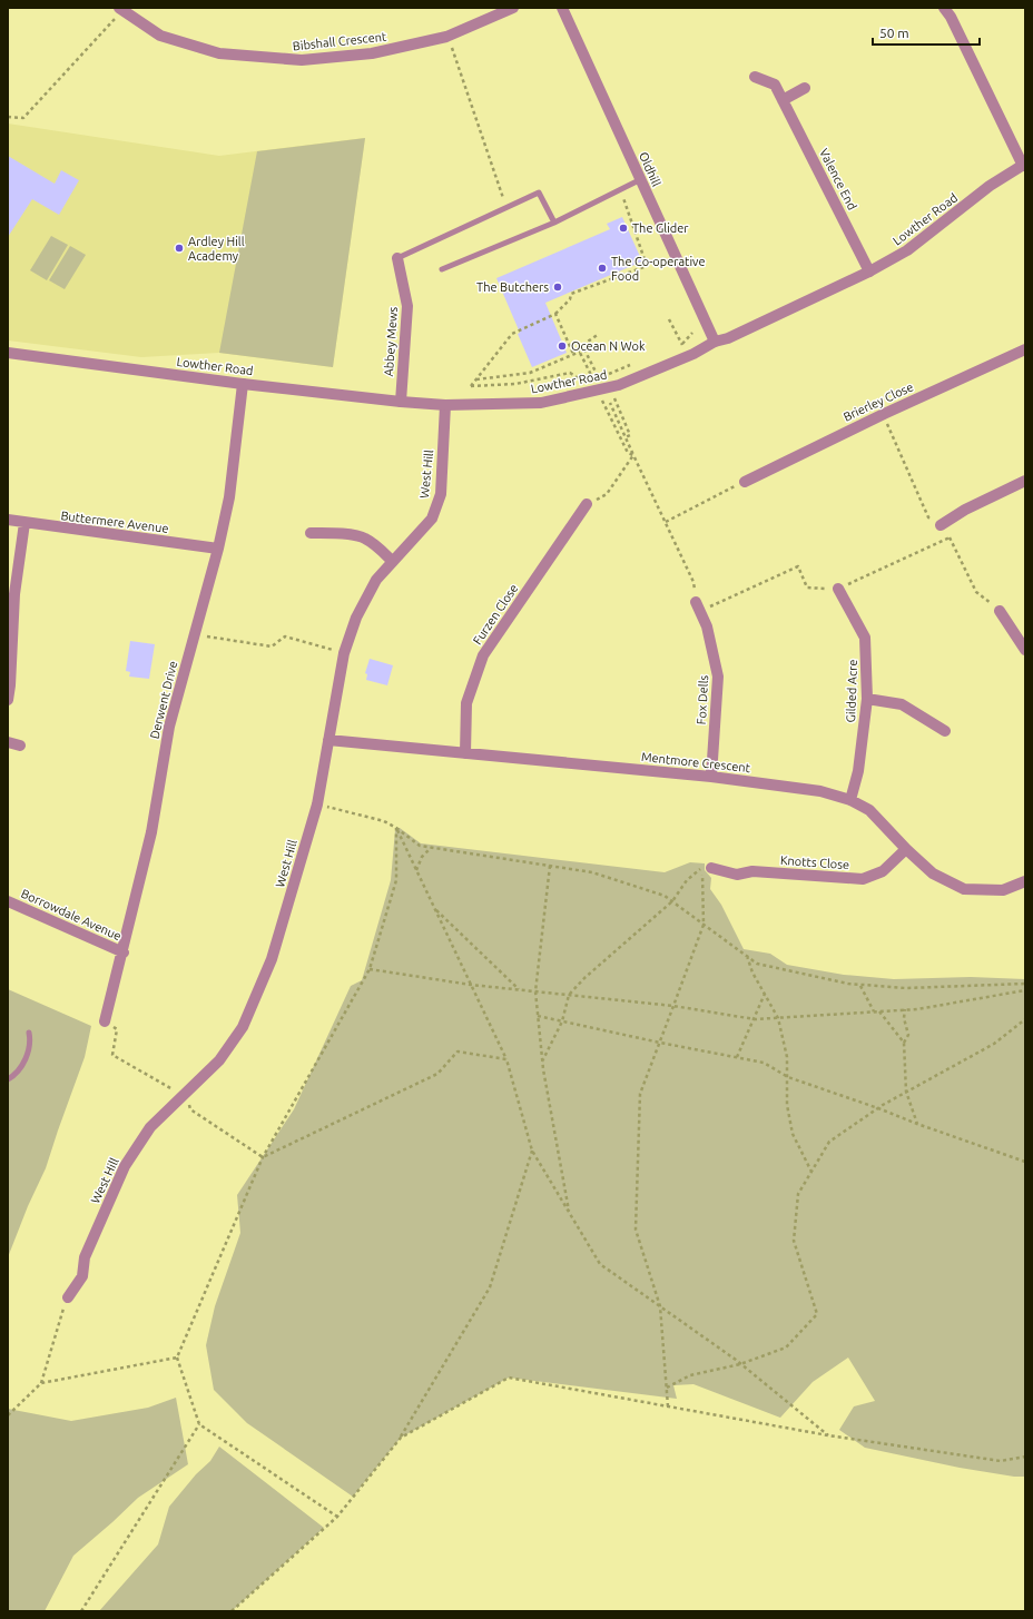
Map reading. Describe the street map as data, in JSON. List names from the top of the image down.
{
  "streets": {
    "street": [
      "Bibshall Crescent",
      "Oldhill",
      "Valence End",
      "Lowther Road",
      "Abbey Mews",
      "Brierley Close",
      "West Hill",
      "Buttermere Avenue",
      "Furzen Close",
      "Gilded Acre",
      "Derwent Drive",
      "Fox Dells",
      "Mentmore Crescent",
      "Knotts Close",
      "Borrowdale Avenue"
    ]
  },
  "crossings": [
    ["Oldhill", "Lowther Road"],
    ["Valence End", "Lowther Road"],
    ["Lowther Road", "Abbey Mews"],
    ["Lowther Road", "West Hill"],
    ["Lowther Road", "Derwent Drive"],
    ["West Hill", "Mentmore Crescent"],
    ["Buttermere Avenue", "Derwent Drive"],
    ["Furzen Close", "Mentmore Crescent"],
    ["Gilded Acre", "Mentmore Crescent"],
    ["Derwent Drive", "Borrowdale Avenue"],
    ["Fox Dells", "Mentmore Crescent"],
    ["Mentmore Crescent", "Knotts Close"]
  ],
  "places": [
    "The Glider",
    "Ardley Hill Academy",
    "The Co-operative Food",
    "The Butchers",
    "Ocean N Wok"
  ],
  "scale_bar": "50 m"
}
